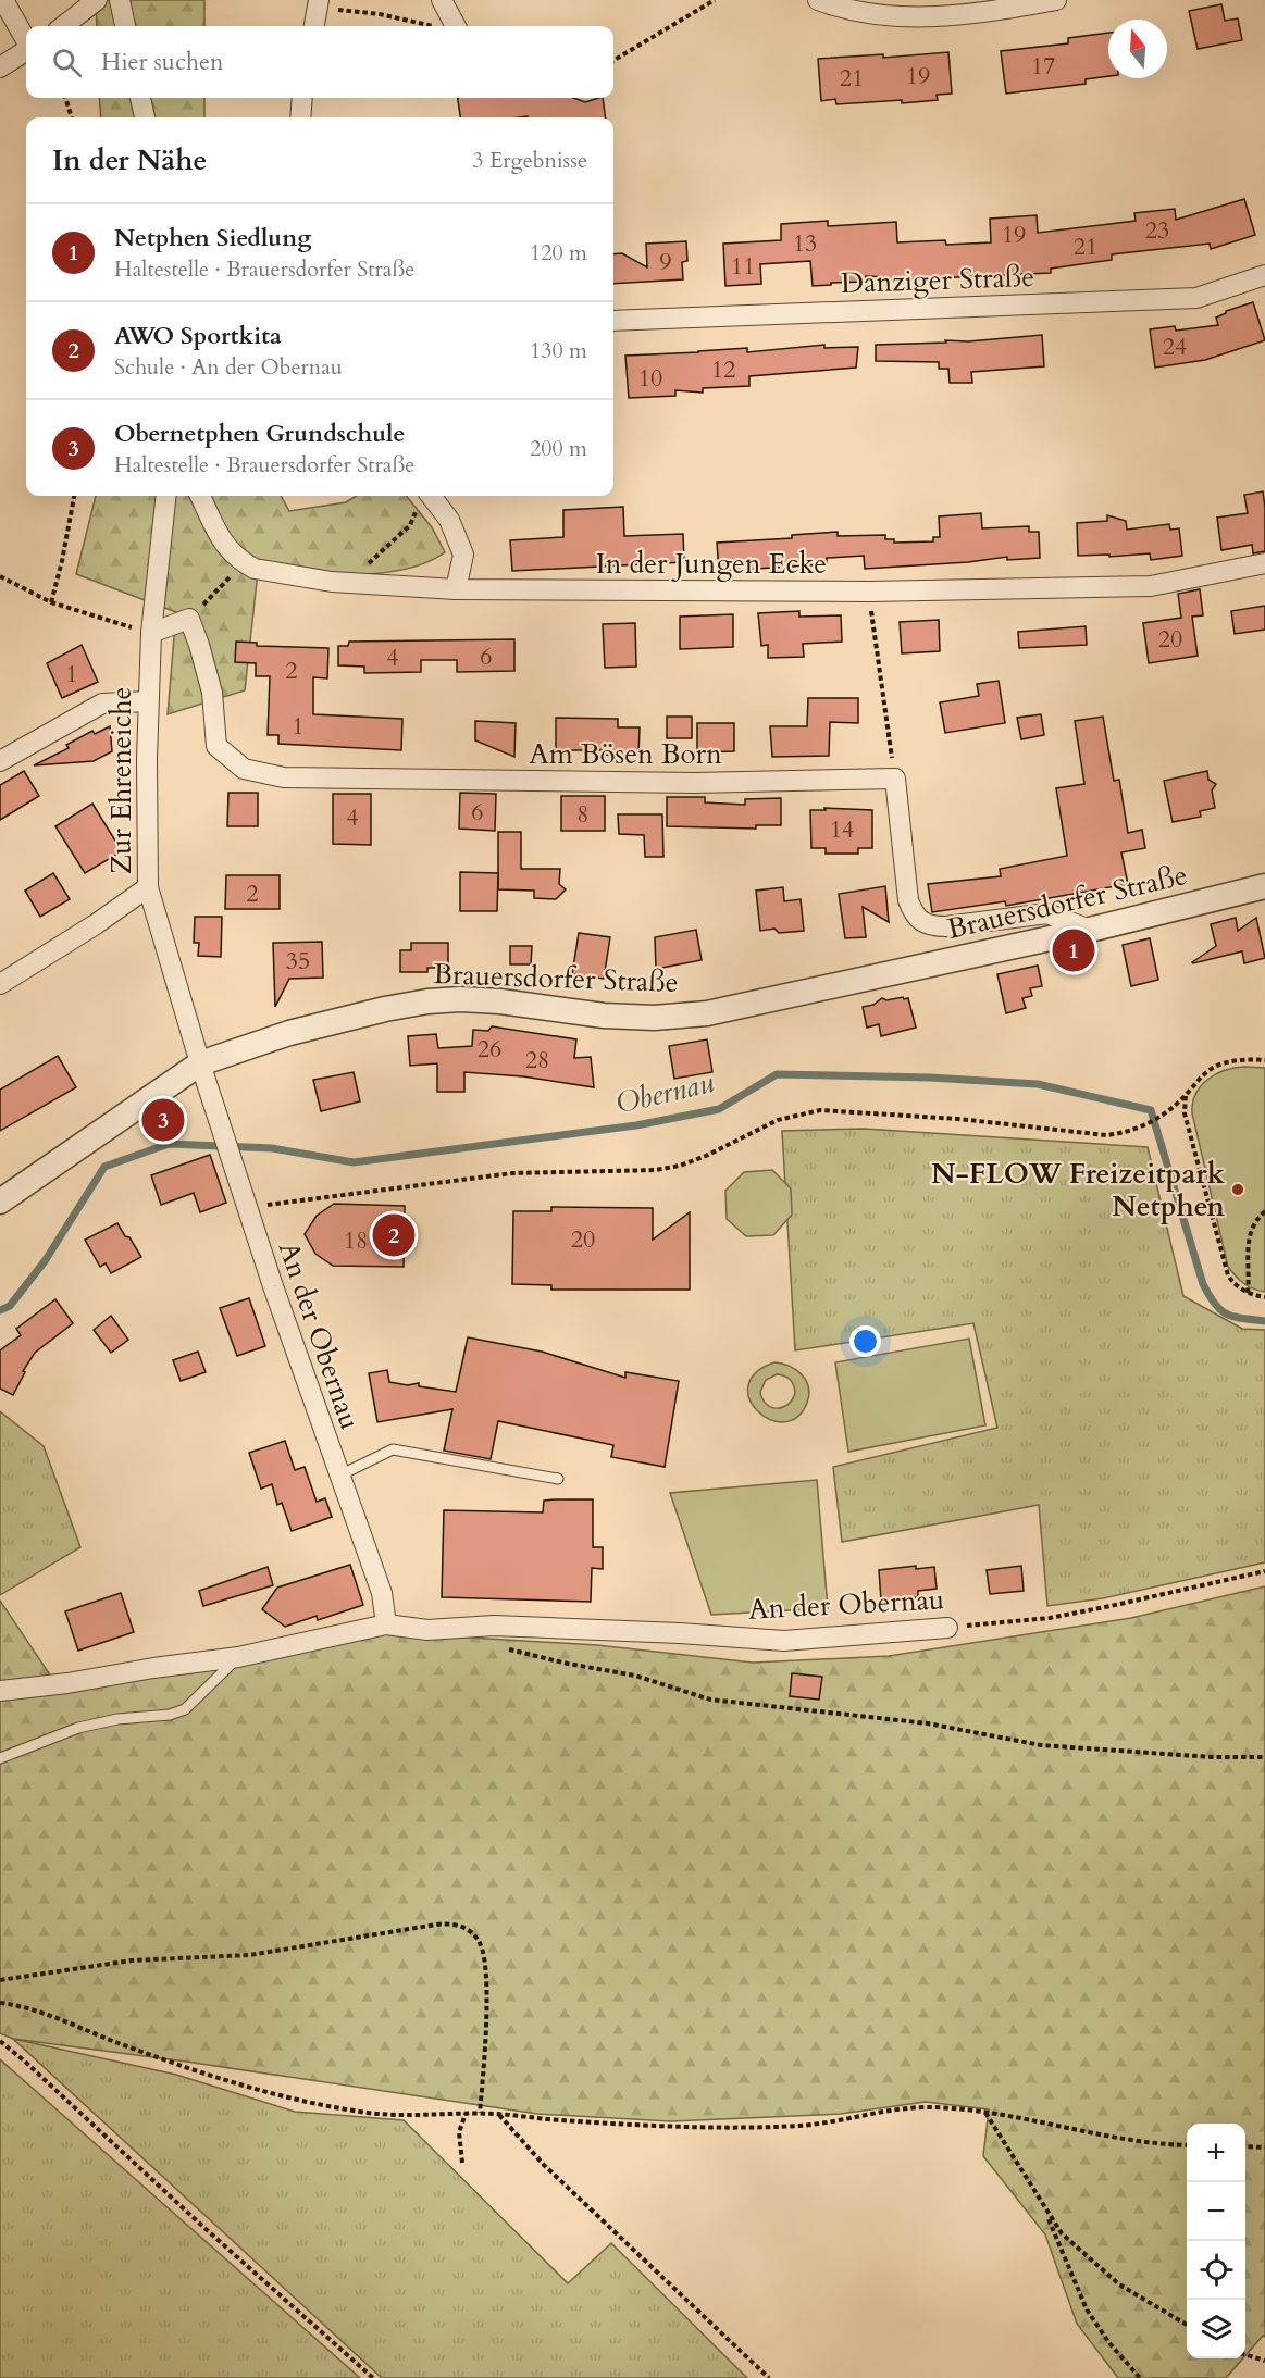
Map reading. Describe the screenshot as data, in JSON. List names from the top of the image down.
{
  "streets": {
    "street": [
      "Danziger Straße",
      "In der Jungen Ecke",
      "Am Bösen Born",
      "Zur Ehreneiche",
      "Brauersdorfer Straße",
      "An der Obernau"
    ]
  },
  "crossings": [
    ["Zur Ehreneiche", "Brauersdorfer Straße"],
    ["Zur Ehreneiche", "An der Obernau"],
    ["Brauersdorfer Straße", "An der Obernau"]
  ],
  "water": ["Obernau"],
  "places": ["N-FLOW Freizeitpark Netphen"],
  "house_numbers": [
    "17",
    "19",
    "21",
    "23",
    "19",
    "13",
    "21",
    "9",
    "11",
    "24",
    "12",
    "10",
    "20",
    "6",
    "4",
    "2",
    "1",
    "1",
    "6",
    "8",
    "4",
    "14",
    "2",
    "35",
    "26",
    "28",
    "20",
    "18"
  ],
  "north": "top",
  "page": {
    "search": "Hier suchen",
    "heading": ["In der Nähe", "3 Ergebnisse"],
    "list": [
      {
        "mark": "1",
        "name": "Netphen Siedlung",
        "note": "Haltestelle · Brauersdorfer Straße",
        "value": "120 m"
      },
      {
        "mark": "2",
        "name": "AWO Sportkita",
        "note": "Schule · An der Obernau",
        "value": "130 m"
      },
      {
        "mark": "3",
        "name": "Obernetphen Grundschule",
        "note": "Haltestelle · Brauersdorfer Straße",
        "value": "200 m"
      }
    ],
    "pins": ["1", "3", "2"],
    "map_buttons": ["+", "−"]
  }
}
